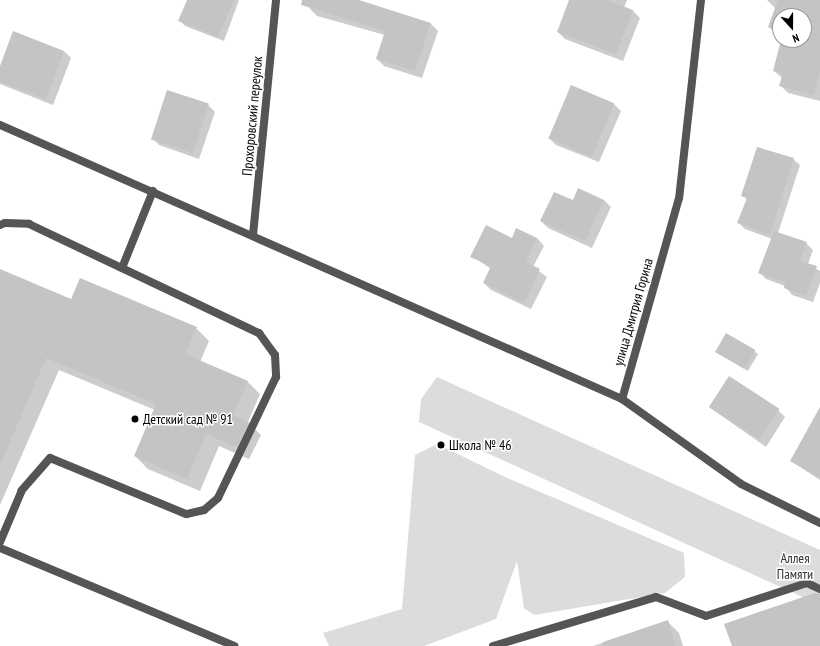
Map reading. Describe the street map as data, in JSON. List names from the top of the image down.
{
  "streets": {
    "street": ["Прохоровский переулок", "улица Дмитрия Горина"]
  },
  "parks": ["Аллея Памяти"],
  "places": ["Детский сад № 91", "Школа № 46"],
  "north": "bottom"
}
